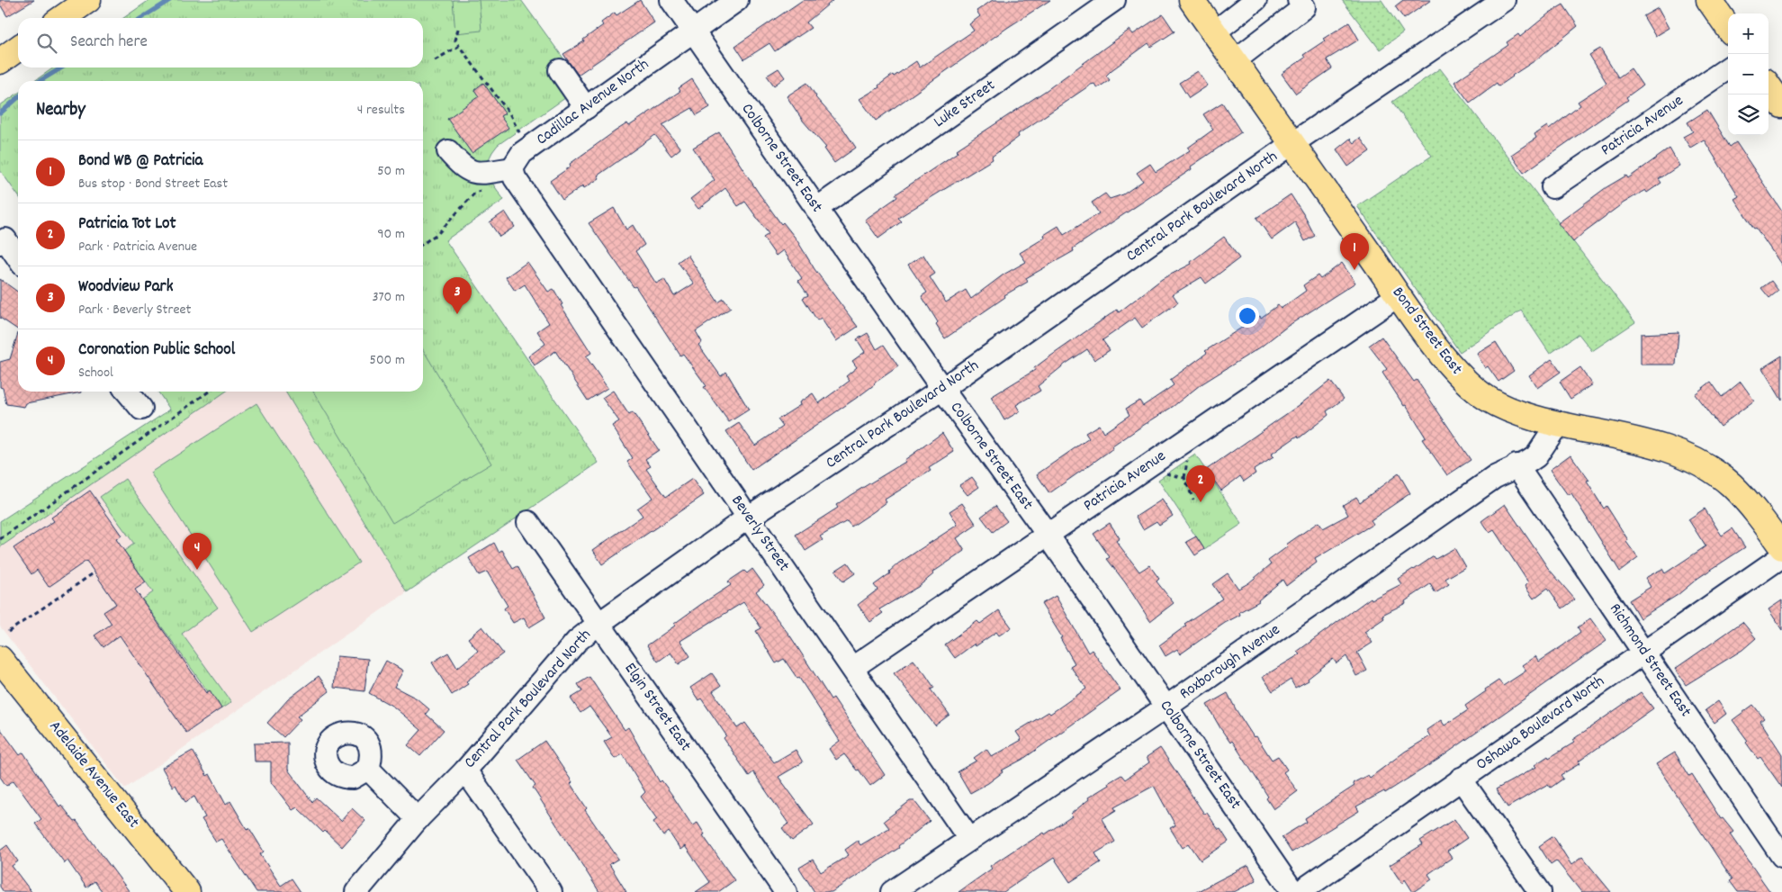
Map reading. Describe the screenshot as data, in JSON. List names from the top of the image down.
{
  "streets": {
    "main road": ["Bond Street East", "Adelaide Avenue East"],
    "street": [
      "Cadillac Avenue North",
      "Luke Street",
      "Patricia Avenue",
      "Colborne Street East",
      "Central Park Boulevard North",
      "Beverly Street",
      "Richmond Street East",
      "Roxborough Avenue",
      "Elgin Street East",
      "Oshawa Boulevard North"
    ]
  },
  "crossings": [
    ["Cadillac Avenue North", "Colborne Street East"],
    ["Cadillac Avenue North", "Beverly Street"],
    ["Luke Street", "Colborne Street East"],
    ["Patricia Avenue", "Colborne Street East"],
    ["Patricia Avenue", "Bond Street East"],
    ["Patricia Avenue", "Beverly Street"],
    ["Colborne Street East", "Central Park Boulevard North"],
    ["Colborne Street East", "Roxborough Avenue"],
    ["Central Park Boulevard North", "Bond Street East"],
    ["Central Park Boulevard North", "Beverly Street"],
    ["Central Park Boulevard North", "Elgin Street East"],
    ["Bond Street East", "Roxborough Avenue"],
    ["Beverly Street", "Roxborough Avenue"],
    ["Richmond Street East", "Roxborough Avenue"],
    ["Richmond Street East", "Oshawa Boulevard North"]
  ],
  "page": {
    "map_buttons": ["+", "−"],
    "search": "Search here",
    "heading": ["Nearby", "4 results"],
    "list": [
      {
        "mark": "1",
        "name": "Bond WB @ Patricia",
        "note": "Bus stop · Bond Street East",
        "value": "50 m"
      },
      {
        "mark": "2",
        "name": "Patricia Tot Lot",
        "note": "Park · Patricia Avenue",
        "value": "90 m"
      },
      {
        "mark": "3",
        "name": "Woodview Park",
        "note": "Park · Beverly Street",
        "value": "370 m"
      },
      {
        "mark": "4",
        "name": "Coronation Public School",
        "note": "School",
        "value": "500 m"
      }
    ],
    "pins": [
      "1",
      "3",
      "2",
      "4"
    ]
  }
}
